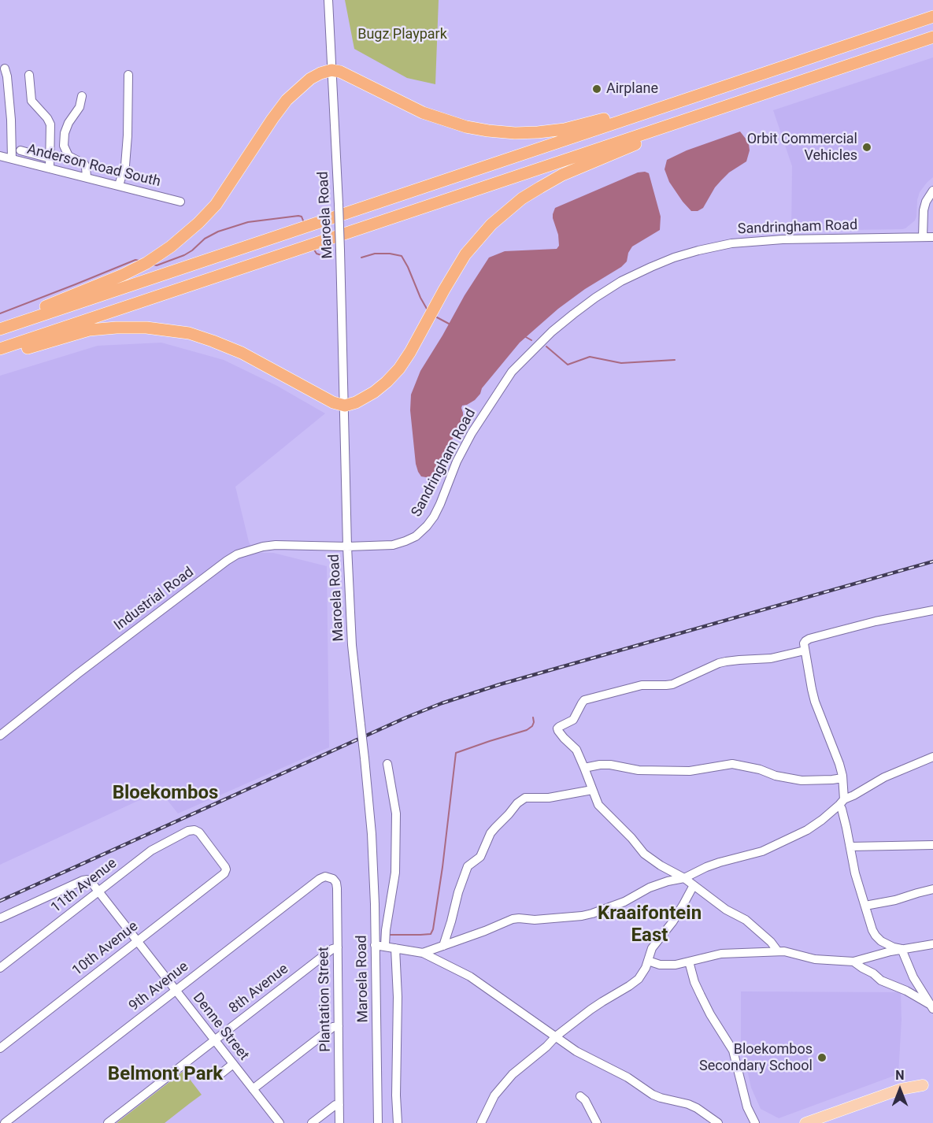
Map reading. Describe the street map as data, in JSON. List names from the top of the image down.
{
  "streets": {
    "street": [
      "Anderson Road South",
      "Maroela Road",
      "Sandringham Road",
      "Industrial Road",
      "11th Avenue",
      "10th Avenue",
      "9th Avenue",
      "8th Avenue",
      "Plantation Street",
      "Denne Street"
    ]
  },
  "crossings": [
    ["Maroela Road", "Sandringham Road"],
    ["Maroela Road", "Industrial Road"],
    ["Sandringham Road", "Industrial Road"],
    ["11th Avenue", "10th Avenue"],
    ["11th Avenue", "Denne Street"],
    ["10th Avenue", "Denne Street"],
    ["9th Avenue", "Plantation Street"],
    ["9th Avenue", "Denne Street"],
    ["8th Avenue", "Plantation Street"],
    ["8th Avenue", "Denne Street"]
  ],
  "districts": ["Bloekombos", "Kraaifontein East", "Belmont Park"],
  "parks": ["Bugz Playpark"],
  "places": ["Airplane", "Orbit Commercial Vehicles", "Bloekombos Secondary School"],
  "north": "top"
}
